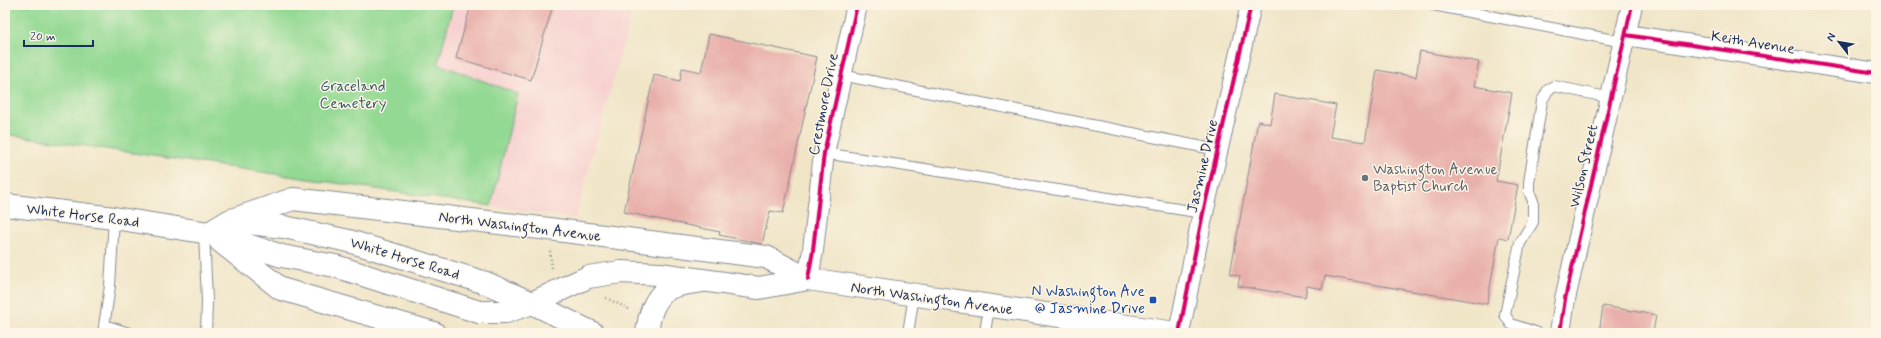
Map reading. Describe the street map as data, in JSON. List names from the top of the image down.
{
  "streets": {
    "main road": ["White Horse Road", "North Washington Avenue"],
    "street": [
      "Keith Avenue",
      "Crestmore Drive",
      "Jasmine Drive",
      "Wilson Street"
    ]
  },
  "crossings": [
    ["Keith Avenue", "Wilson Street"],
    ["Crestmore Drive", "North Washington Avenue"],
    ["White Horse Road", "North Washington Avenue"]
  ],
  "parks": ["Graceland Cemetery"],
  "places": {
    "other": ["Washington Avenue Baptist Church"],
    "transit": ["N Washington Ave @ Jasmine Drive"]
  },
  "scale_bar": "20 m",
  "north": "top left"
}
